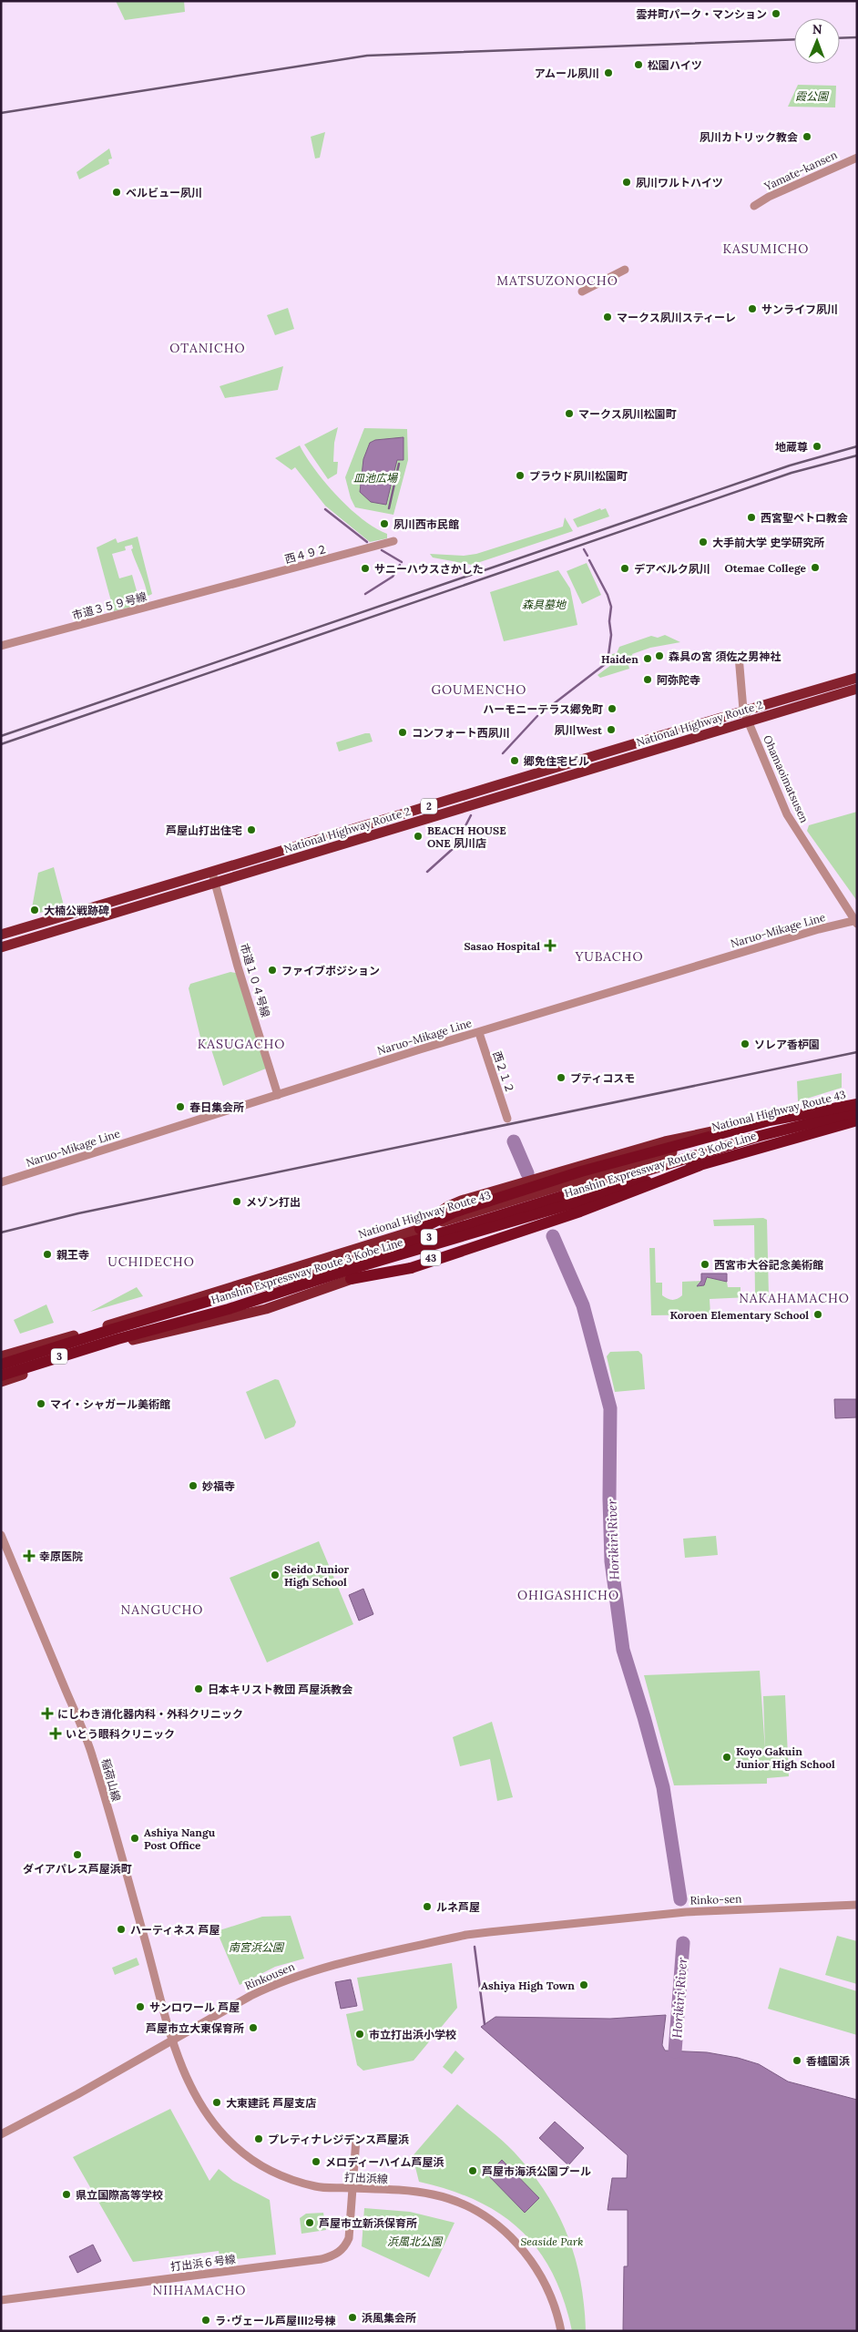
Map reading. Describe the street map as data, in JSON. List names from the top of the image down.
{
  "streets": {
    "highway": [
      "National Highway Route 2",
      "2",
      "National Highway Route 43",
      "Hanshin Expressway Route 3 Kobe Line",
      "3",
      "43"
    ],
    "street": [
      "Yamate-kansen",
      "西４９２",
      "市道３５９号線",
      "Ohamaoimatsusen",
      "Naruo-Mikage Line",
      "市道１０４号線",
      "西２１２",
      "稲荷山線",
      "Rinko-sen",
      "打出浜線",
      "打出浜６号線"
    ]
  },
  "crossings": [
    ["西４９２", "市道３５９号線"],
    ["National Highway Route 2", "Ohamaoimatsusen"],
    ["National Highway Route 2", "市道１０４号線"],
    ["Ohamaoimatsusen", "Naruo-Mikage Line"],
    ["Naruo-Mikage Line", "市道１０４号線"],
    ["Naruo-Mikage Line", "西２１２"],
    ["Hanshin Expressway Route 3 Kobe Line", "43"],
    ["稲荷山線", "Rinko-sen"],
    ["稲荷山線", "打出浜線"],
    ["Rinko-sen", "打出浜線"],
    ["打出浜線", "打出浜６号線"]
  ],
  "districts": [
    "KASUMICHO",
    "MATSUZONOCHO",
    "OTANICHO",
    "GOUMENCHO",
    "YUBACHO",
    "KASUGACHO",
    "UCHIDECHO",
    "NAKAHAMACHO",
    "OHIGASHICHO",
    "NANGUCHO",
    "NIIHAMACHO"
  ],
  "water": ["Horikiri River"],
  "parks": [
    "霞公園",
    "皿池広場",
    "森具墓地",
    "南宮浜公園",
    "浜風北公園",
    "Seaside Park"
  ],
  "places": {
    "other": [
      "雲井町パーク・マンション",
      "松園ハイツ",
      "アムール夙川",
      "夙川カトリック教会",
      "夙川ワルトハイツ",
      "ベルビュー夙川",
      "サンライフ夙川",
      "マークス夙川スティーレ",
      "マークス夙川松園町",
      "地蔵尊",
      "プラウド夙川松園町",
      "西宮聖ペトロ教会",
      "夙川西市民館",
      "大手前大学 史学研究所",
      "Otemae College",
      "サニーハウスさかした",
      "デアベルク夙川",
      "森具の宮 須佐之男神社",
      "Haiden",
      "阿弥陀寺",
      "ハーモニーテラス郷免町",
      "夙川West",
      "コンフォート西夙川",
      "郷免住宅ビル",
      "芦屋山打出住宅",
      "BEACH HOUSE ONE 夙川店",
      "大楠公戦跡碑",
      "ファイブポジション",
      "ソレア香枦園",
      "プティコスモ",
      "春日集会所",
      "メゾン打出",
      "親王寺",
      "西宮市大谷記念美術館",
      "Koroen Elementary School",
      "マイ・シャガール美術館",
      "妙福寺",
      "Seido Junior High School",
      "日本キリスト教団 芦屋浜教会",
      "Koyo Gakuin Junior High School",
      "Ashiya Nangu Post Office",
      "ダイアパレス芦屋浜町",
      "ルネ芦屋",
      "ハーティネス 芦屋",
      "Ashiya High Town",
      "サンロワール 芦屋",
      "芦屋市立大東保育所",
      "市立打出浜小学校",
      "香櫨園浜",
      "大東建託 芦屋支店",
      "プレティナレジデンス芦屋浜",
      "メロディーハイム芦屋浜",
      "芦屋市海浜公園プール",
      "県立国際高等学校",
      "芦屋市立新浜保育所",
      "浜風集会所",
      "ラ･ヴェール芦屋Ⅲ2号棟"
    ],
    "health": [
      "Sasao Hospital",
      "幸原医院",
      "にしわき消化器内科・外科クリニック",
      "いとう眼科クリニック"
    ]
  },
  "north": "top"
}
